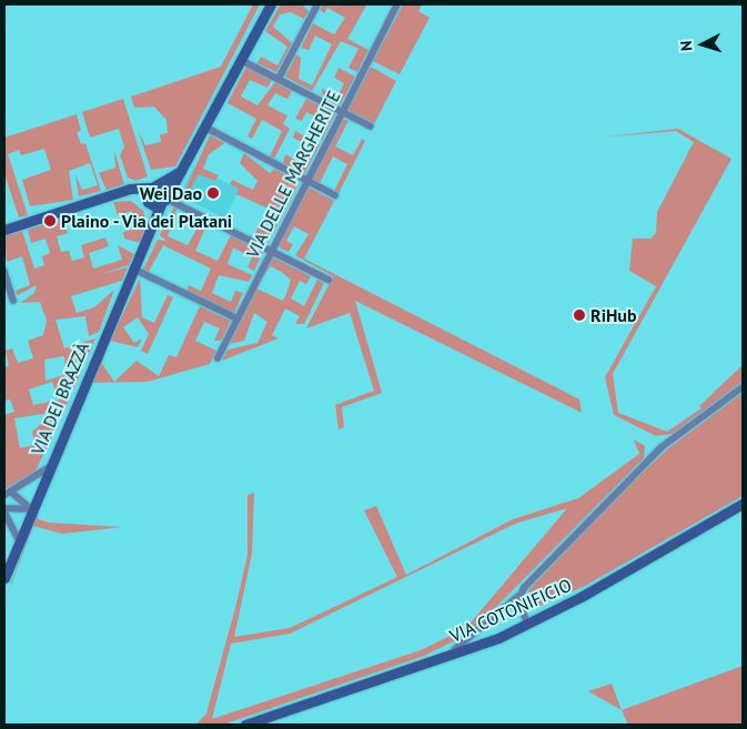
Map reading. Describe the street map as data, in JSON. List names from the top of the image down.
{
  "streets": {
    "street": ["VIA DELLE MARGHERITE", "VIA DEI BRAZZÀ", "VIA COTONIFICIO"]
  },
  "places": ["Wei Dao", "Plaino - Via dei Platani", "RiHub"],
  "north": "left"
}
